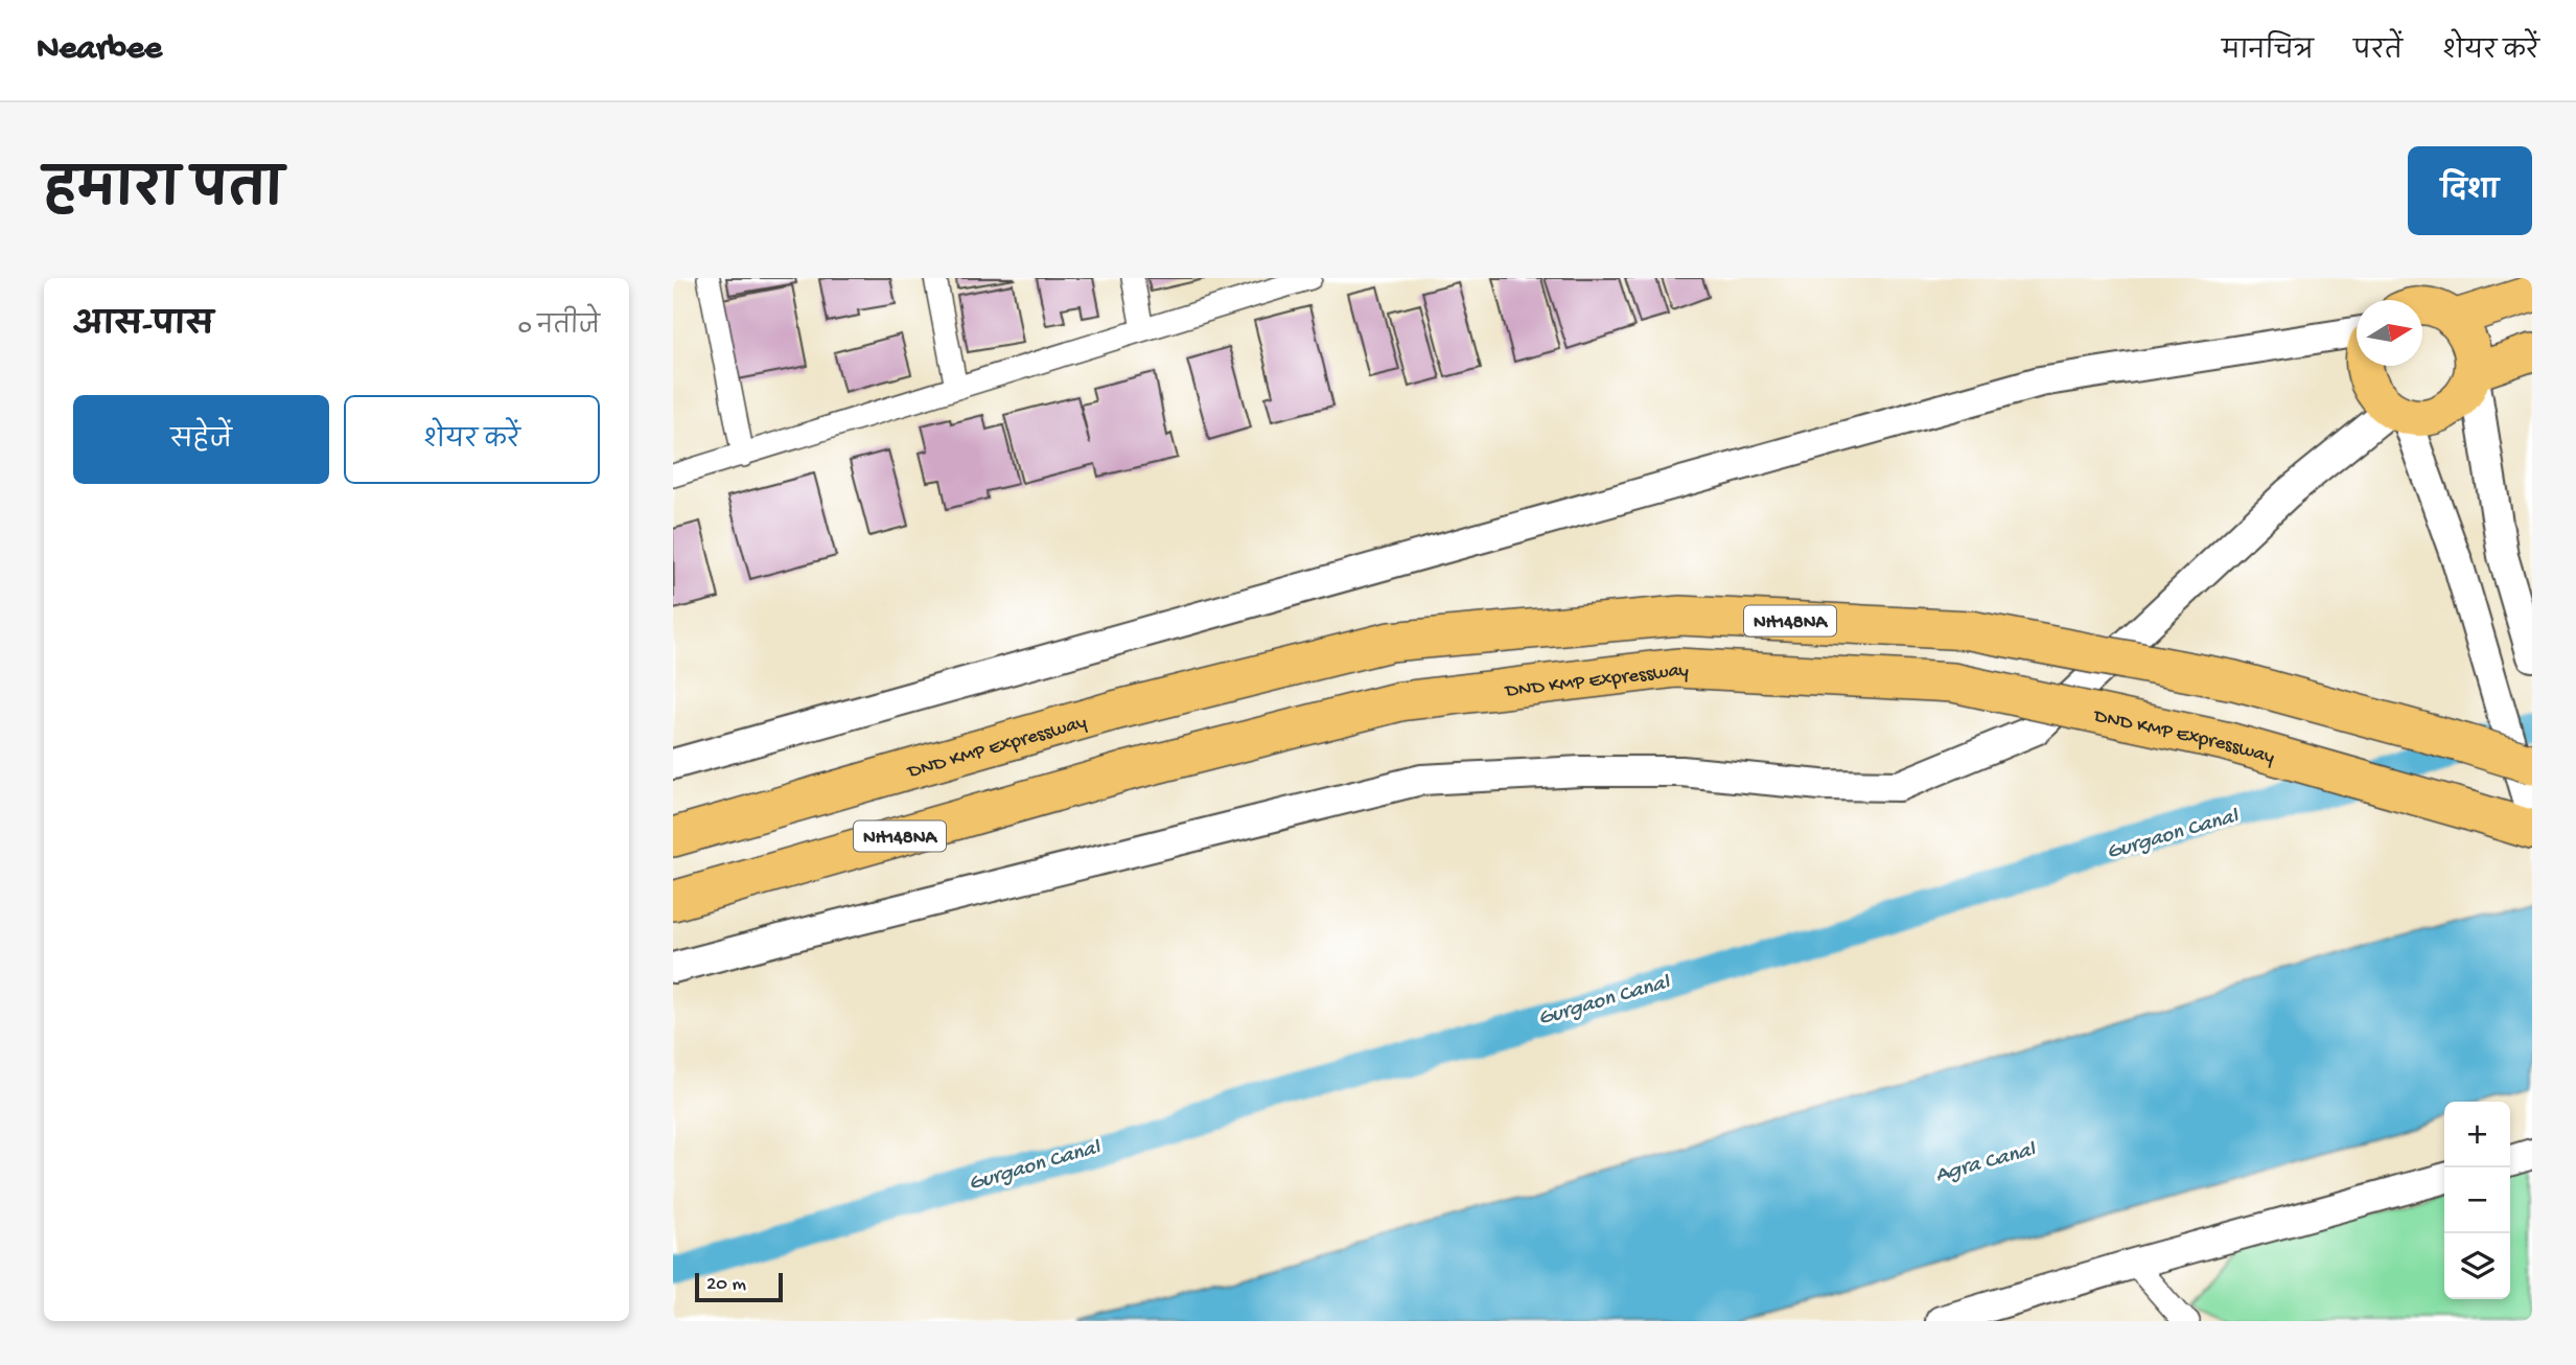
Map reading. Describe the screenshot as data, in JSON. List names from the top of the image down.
{
  "streets": {
    "highway": ["NH148NA", "DND KMP Expressway"]
  },
  "water": ["Gurgaon Canal", "Agra Canal"],
  "scale_bar": "20 m",
  "north": "right",
  "page": {
    "header": "Nearbee",
    "nav": ["मानचित्र", "परतें", "शेयर करें"],
    "title": "हमारा पता",
    "buttons": [
      "दिशा",
      ["सहेजें", "शेयर करें"]
    ],
    "heading": ["आस-पास", "0 नतीजे"],
    "map_buttons": ["+", "−"],
    "scale": "20 m"
  }
}
